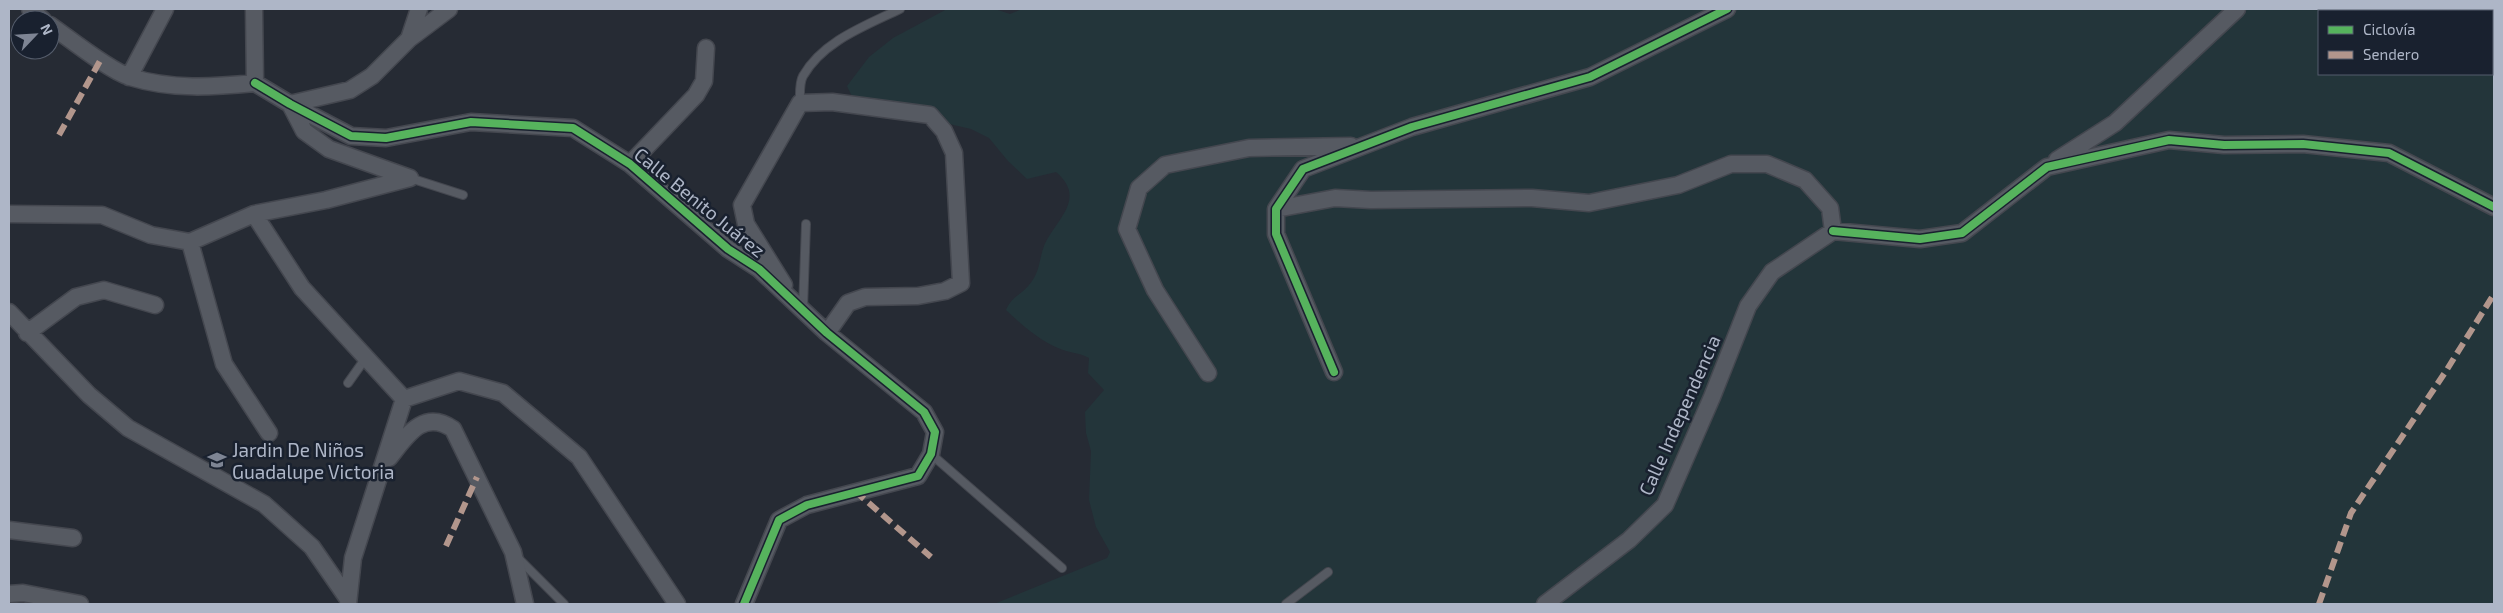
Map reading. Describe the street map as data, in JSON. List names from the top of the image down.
{
  "streets": {
    "street": ["Calle Benito Juárez", "Calle Independencia"]
  },
  "places": {
    "school or university": ["Jardin De Niños Guadalupe Victoria"]
  },
  "legend": ["Ciclovía", "Sendero"],
  "north": "top right"
}
